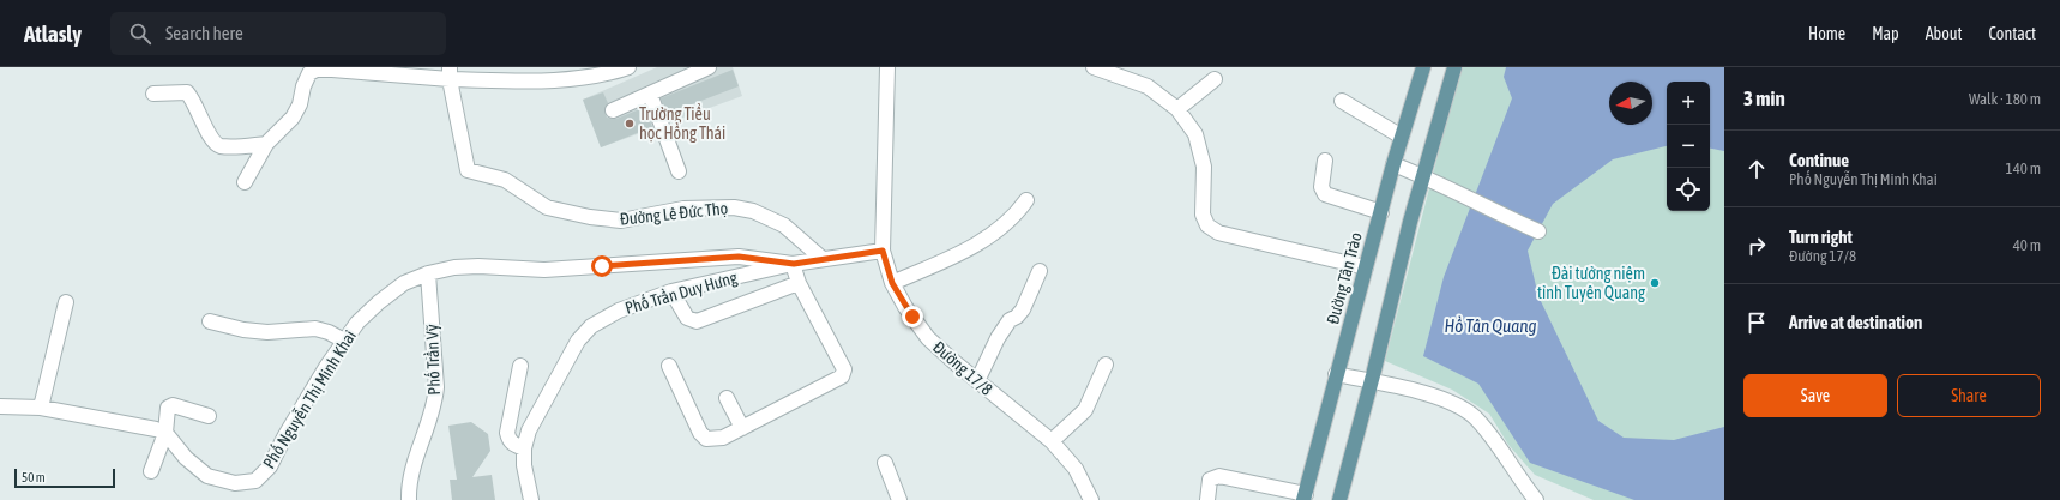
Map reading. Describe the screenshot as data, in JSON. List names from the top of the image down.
{
  "streets": {
    "main road": ["Đường Tân Trào"],
    "street": [
      "Đường Lê Đức Thọ",
      "Phố Trần Duy Hưng",
      "Phố Trần Vỹ",
      "Đường 17/8",
      "Phố Nguyễn Thị Minh Khai"
    ]
  },
  "crossings": [
    ["Đường Lê Đức Thọ", "Phố Nguyễn Thị Minh Khai"],
    ["Phố Trần Duy Hưng", "Phố Nguyễn Thị Minh Khai"],
    ["Phố Trần Vỹ", "Phố Nguyễn Thị Minh Khai"],
    ["Đường 17/8", "Phố Nguyễn Thị Minh Khai"]
  ],
  "water": ["Hồ Tân Quang"],
  "places": ["Trường Tiểu học Hồng Thái", "Đài tưởng niệm tỉnh Tuyên Quang"],
  "scale_bar": "50 m",
  "north": "left",
  "page": {
    "header": "Atlasly",
    "search": "Search here",
    "nav": [
      "Home",
      "Map",
      "About",
      "Contact"
    ],
    "heading": ["3 min", "Walk · 180 m"],
    "map_buttons": ["+", "−"],
    "list": [
      ["Continue", "Phố Nguyễn Thị Minh Khai", "140 m"],
      ["Turn right", "Đường 17/8", "40 m"],
      "Arrive at destination"
    ],
    "buttons": ["Save", "Share"],
    "scale": "50 m"
  }
}
